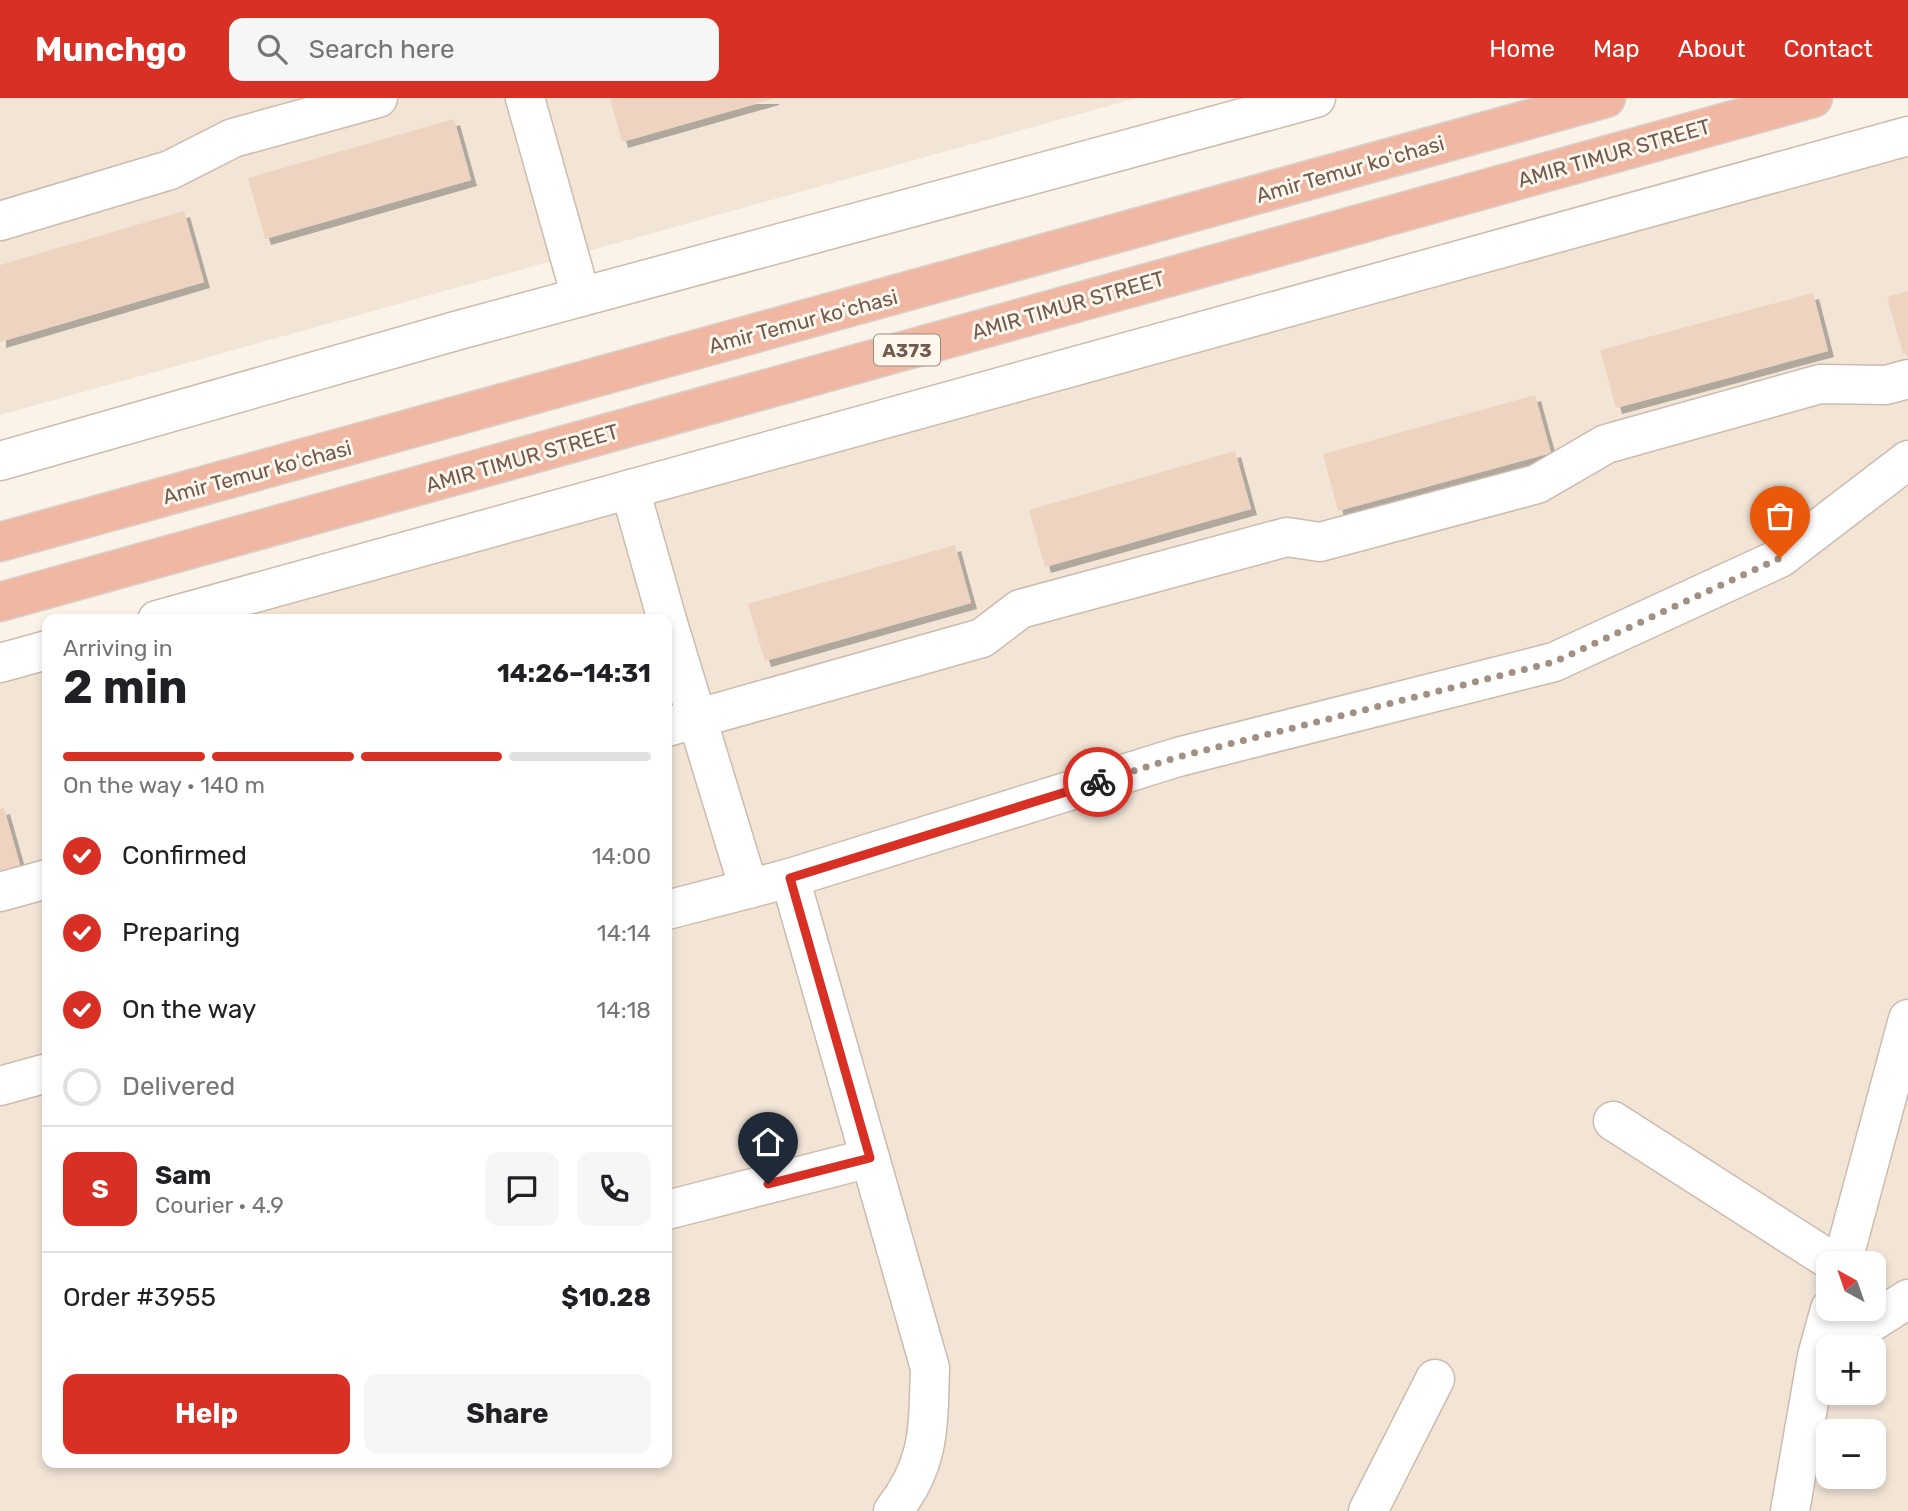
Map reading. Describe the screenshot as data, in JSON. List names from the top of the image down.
{
  "streets": {
    "highway": ["AMIR TIMUR STREET", "Amir Temur koʻchasi", "A373"]
  },
  "north": "top left",
  "page": {
    "header": "Munchgo",
    "search": "Search here",
    "nav": [
      "Home",
      "Map",
      "About",
      "Contact"
    ],
    "heading": ["2 min", "Arriving in", "14:26–14:31"],
    "panel": [
      "Sam",
      "Courier · 4.9",
      "Order #3955",
      "$10.28"
    ],
    "bar": "On the way · 140 m",
    "list": [
      ["Confirmed", "14:00"],
      ["Preparing", "14:14"],
      ["On the way", "14:18"],
      "Delivered"
    ],
    "round": "S",
    "map_buttons": ["+", "−"],
    "buttons": ["Help", "Share"]
  }
}
